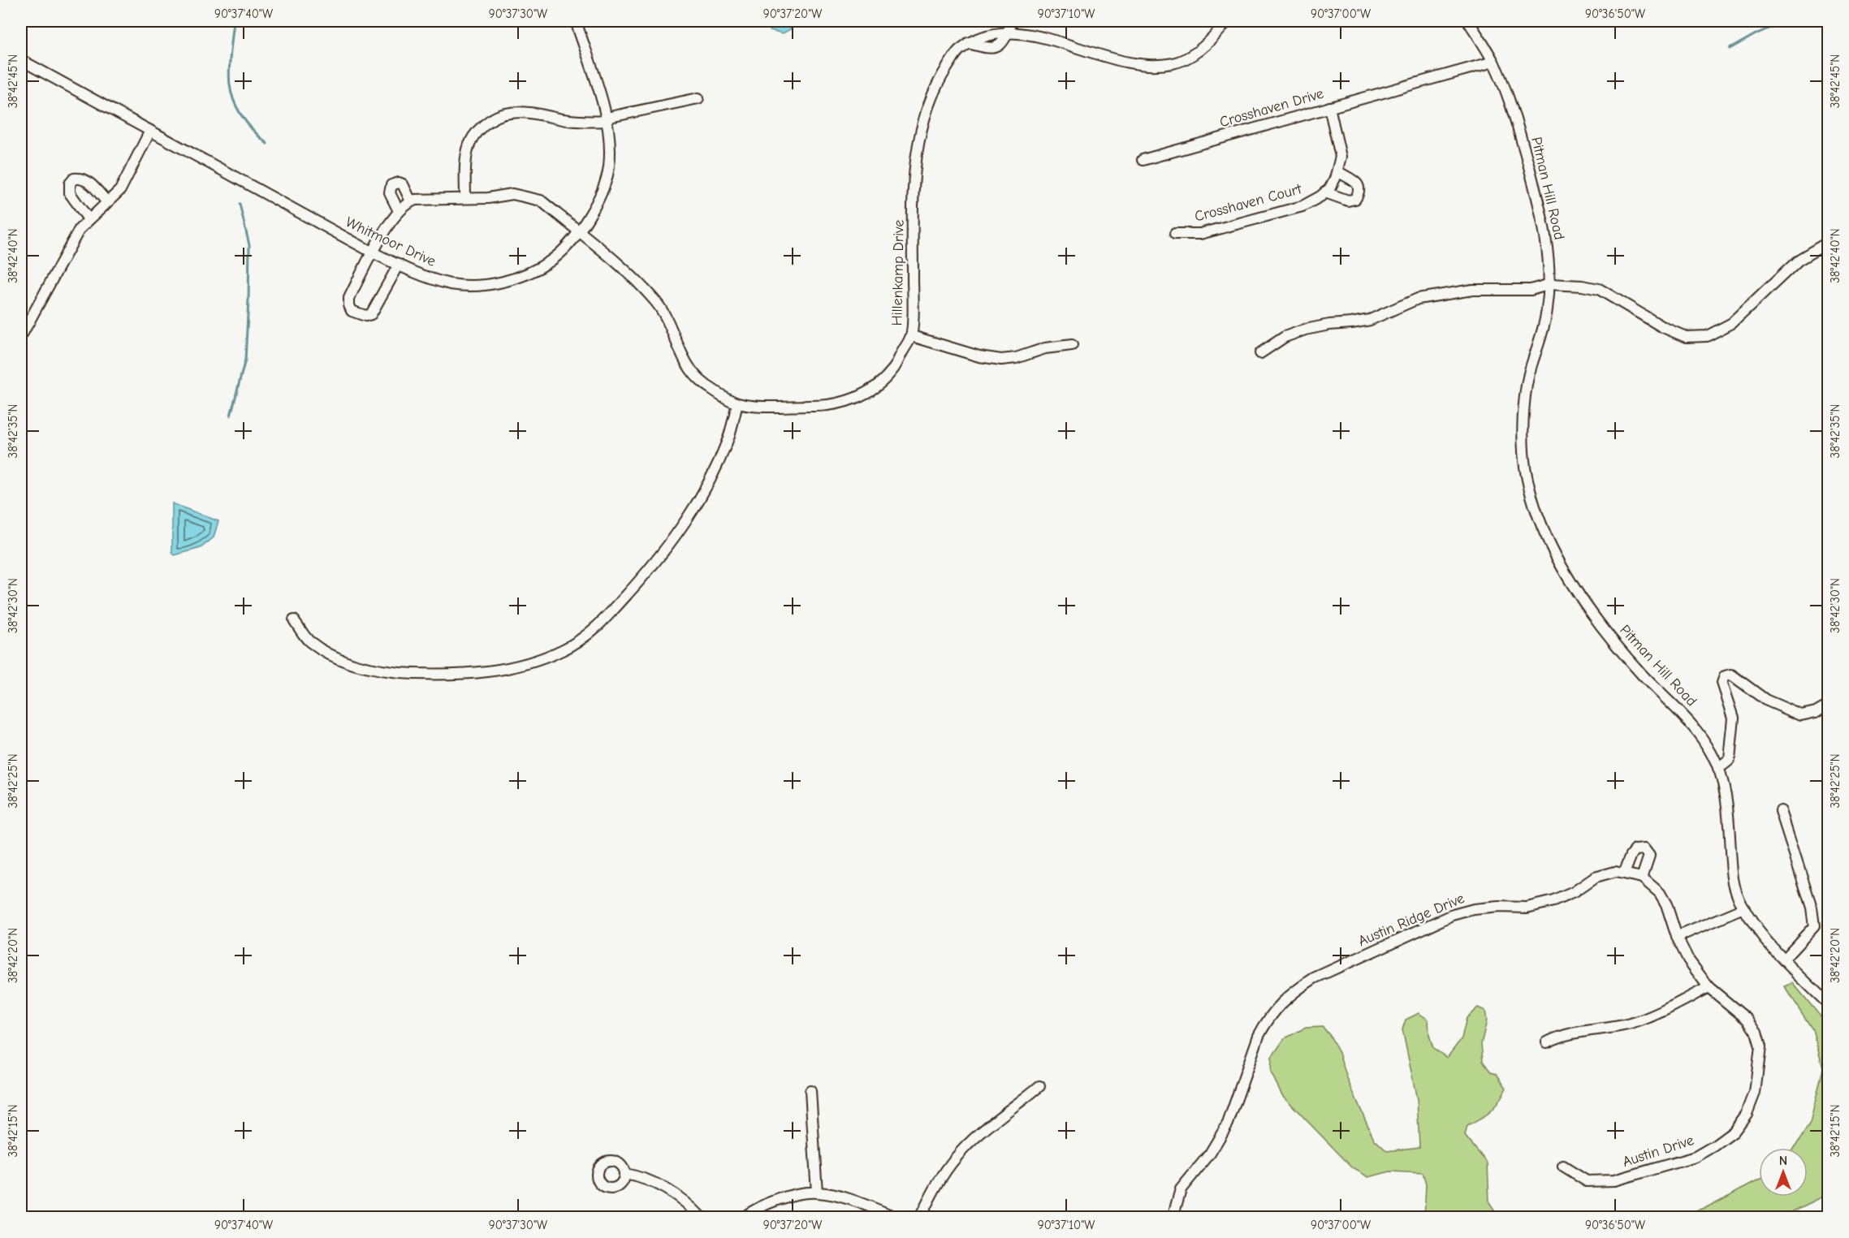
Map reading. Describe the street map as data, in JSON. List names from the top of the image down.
{
  "streets": {
    "street": [
      "Crosshaven Drive",
      "Pitman Hill Road",
      "Crosshaven Court",
      "Whitmoor Drive",
      "Hillenkamp Drive",
      "Austin Ridge Drive",
      "Austin Drive"
    ]
  },
  "crossings": [
    ["Crosshaven Drive", "Pitman Hill Road"],
    ["Crosshaven Drive", "Crosshaven Court"],
    ["Whitmoor Drive", "Hillenkamp Drive"],
    ["Austin Ridge Drive", "Austin Drive"]
  ],
  "north": "top",
  "coordinates": [
    "90°37'40\"W",
    "90°37'30\"W",
    "90°37'20\"W",
    "90°37'10\"W",
    "90°37'00\"W",
    "90°36'50\"W",
    "38°42'45\"N",
    "38°42'40\"N",
    "38°42'35\"N",
    "38°42'30\"N",
    "38°42'25\"N",
    "38°42'20\"N",
    "38°42'15\"N"
  ]
}
